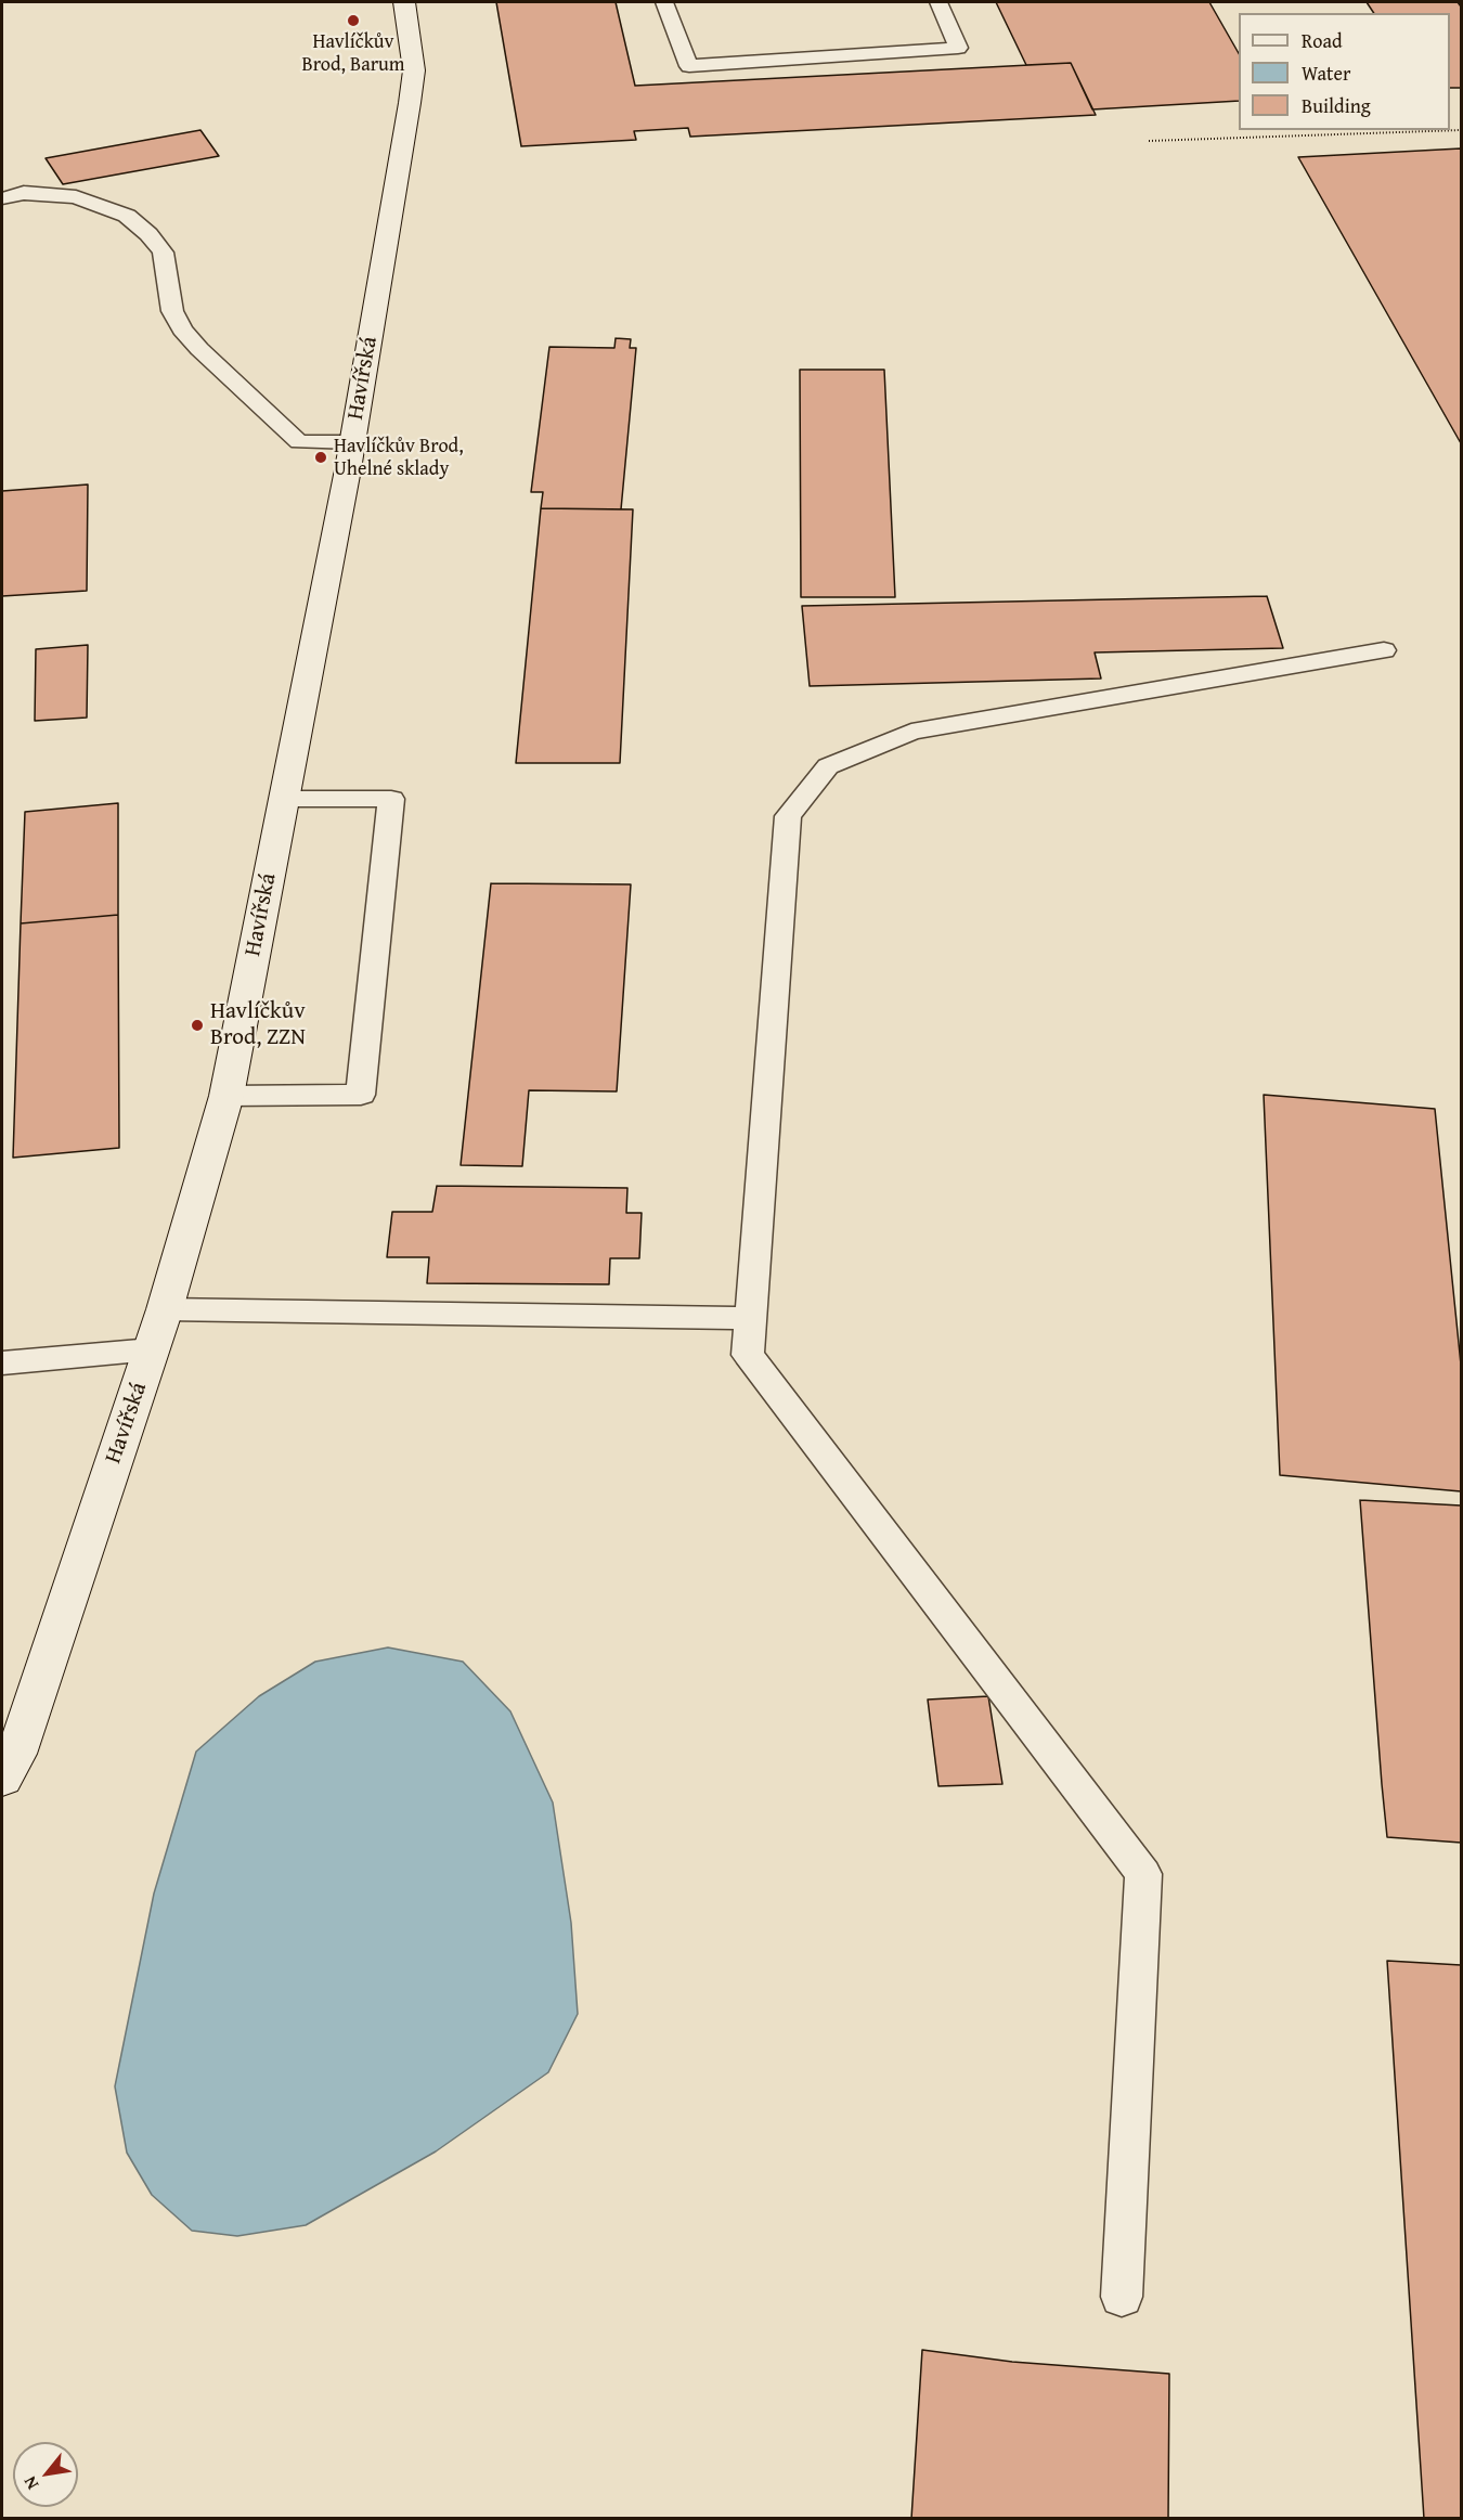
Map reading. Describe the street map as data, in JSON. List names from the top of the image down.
{
  "streets": {
    "street": ["Havířská"]
  },
  "places": ["Havlíčkův Brod, Barum", "Havlíčkův Brod, Uhelné sklady", "Havlíčkův Brod, ZZN"],
  "legend": ["Road", "Water", "Building"],
  "north": "bottom left"
}
